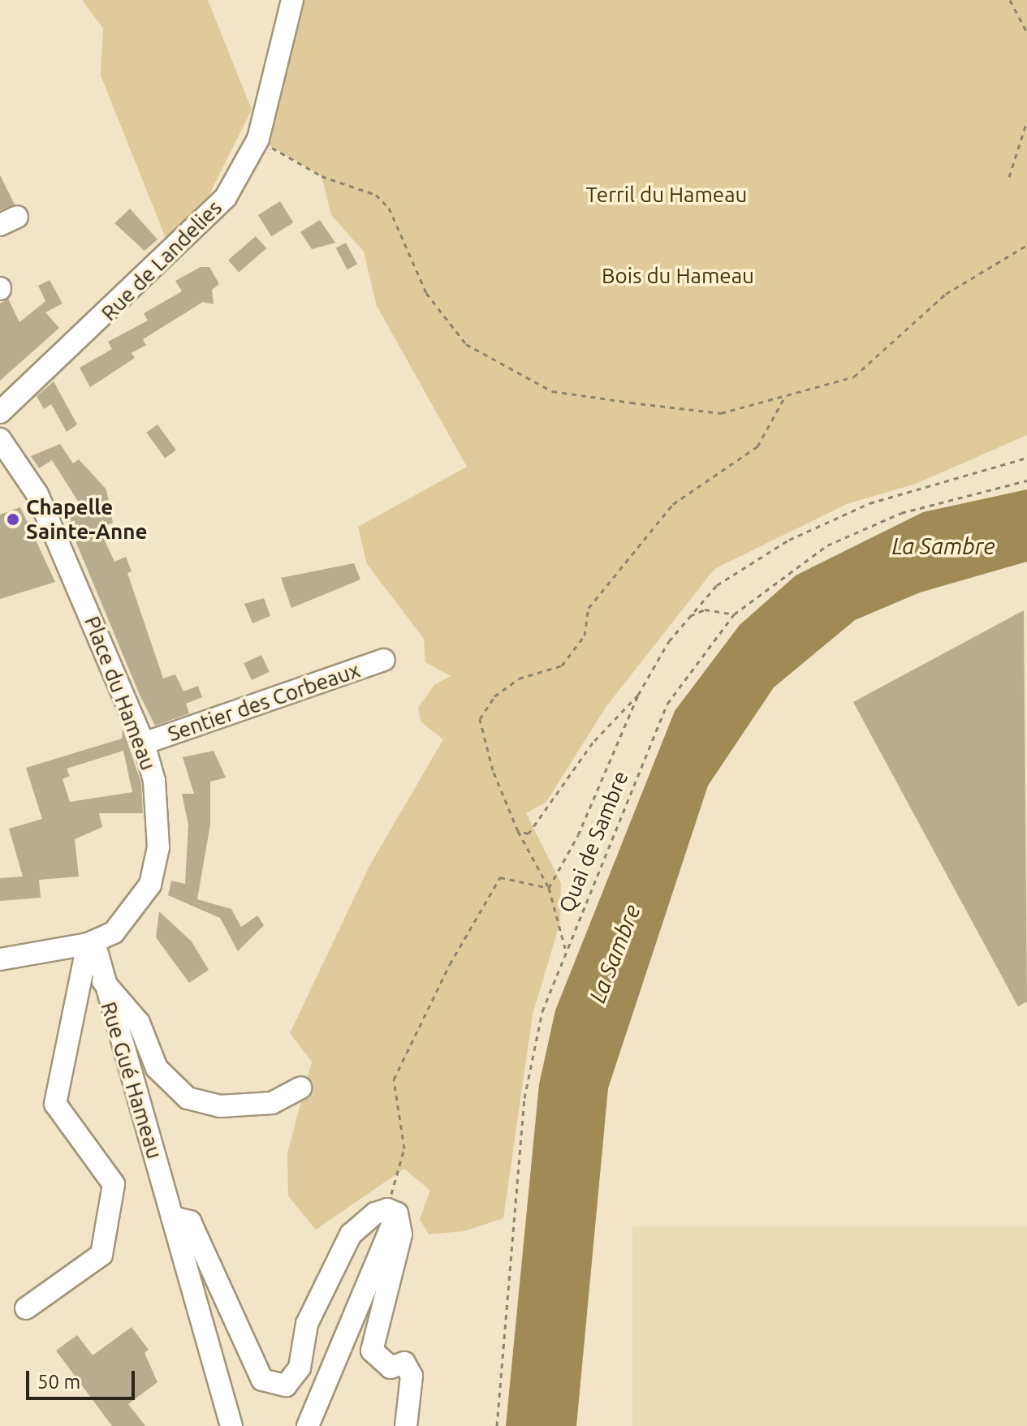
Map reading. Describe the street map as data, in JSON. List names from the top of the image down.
{
  "streets": {
    "street": [
      "Rue de Landelies",
      "Place du Hameau",
      "Sentier des Corbeaux",
      "Rue Gué Hameau"
    ],
    "path": ["Quai de Sambre"]
  },
  "crossings": [
    ["Place du Hameau", "Sentier des Corbeaux"],
    ["Place du Hameau", "Rue Gué Hameau"]
  ],
  "water": ["La Sambre"],
  "parks": ["Terril du Hameau", "Bois du Hameau"],
  "places": ["Chapelle Sainte-Anne"],
  "scale_bar": "50 m"
}
